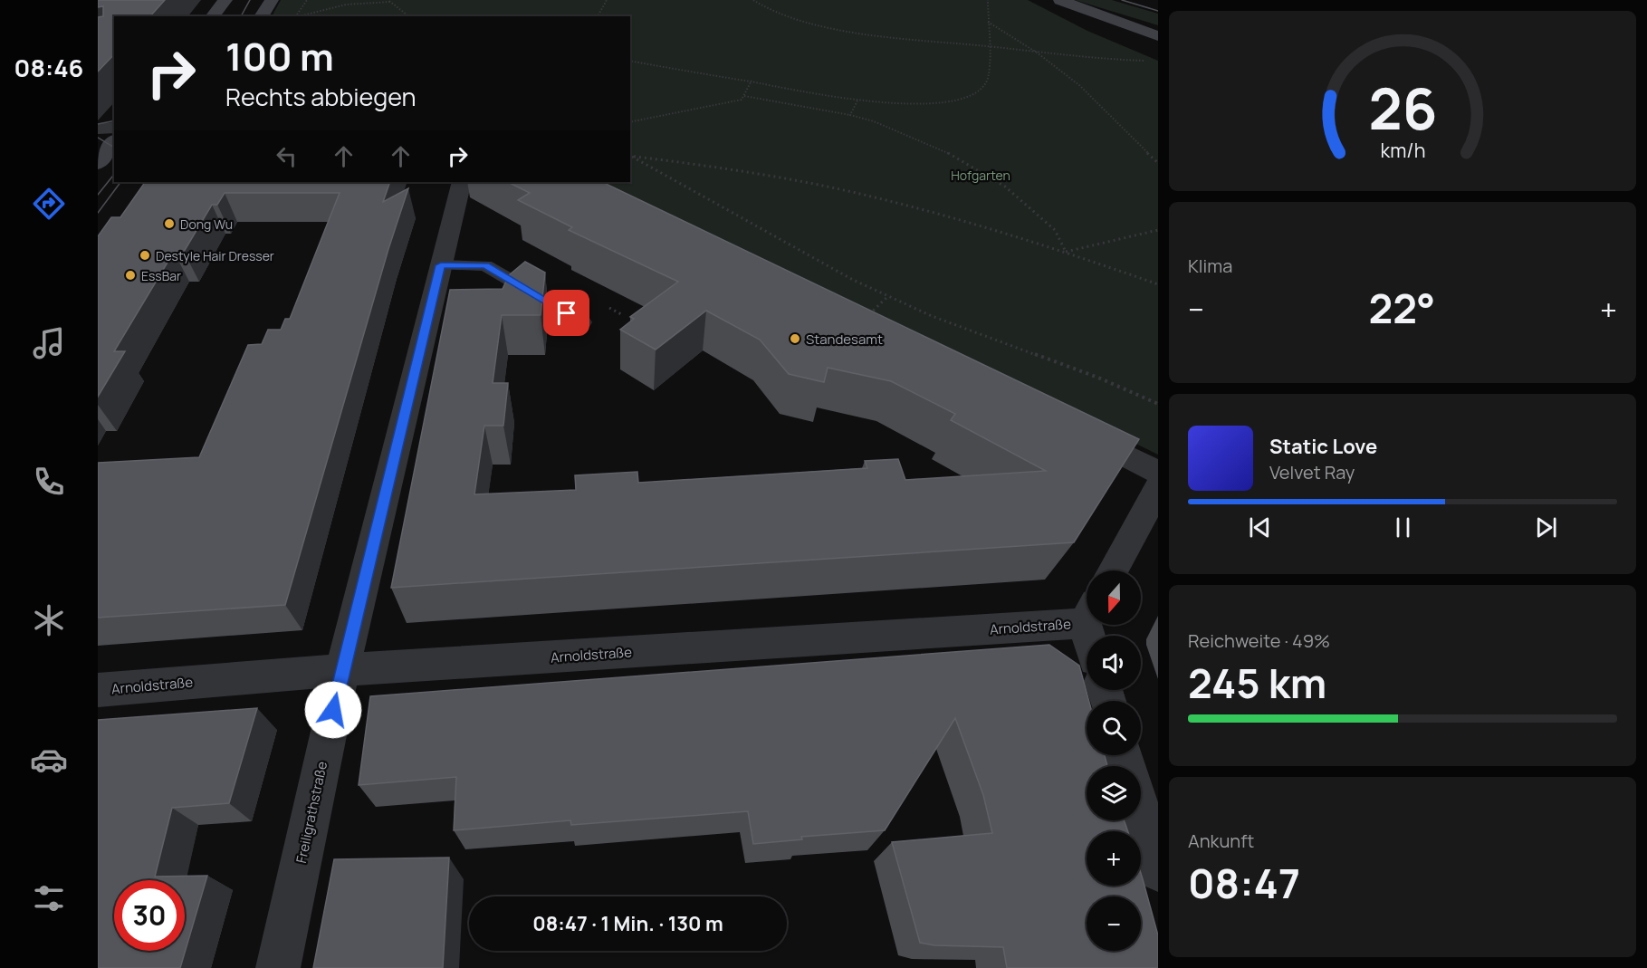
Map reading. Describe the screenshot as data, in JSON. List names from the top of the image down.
{
  "streets": {
    "street": ["Arnoldstraße", "Freiligrathstraße"]
  },
  "crossings": [
    ["Arnoldstraße", "Freiligrathstraße"]
  ],
  "parks": ["Hofgarten"],
  "places": [
    "Dong Wu",
    "Destyle Hair Dresser",
    "EssBar",
    "Standesamt"
  ],
  "north": "bottom",
  "page": {
    "tabs": "08:46",
    "turn": ["100 m", "Rechts abbiegen"],
    "tile": [
      "Klima",
      ["Reichweite · 49%", "245 km"],
      ["Ankunft", "08:47"]
    ],
    "heat": ["−", "22°", "+"],
    "song": ["Static Love", "Velvet Ray"],
    "map_buttons": ["+", "−"],
    "limit": "30",
    "trip": "08:47 · 1 Min. · 130 m",
    "gauge": ["26", "km/h"]
  }
}
